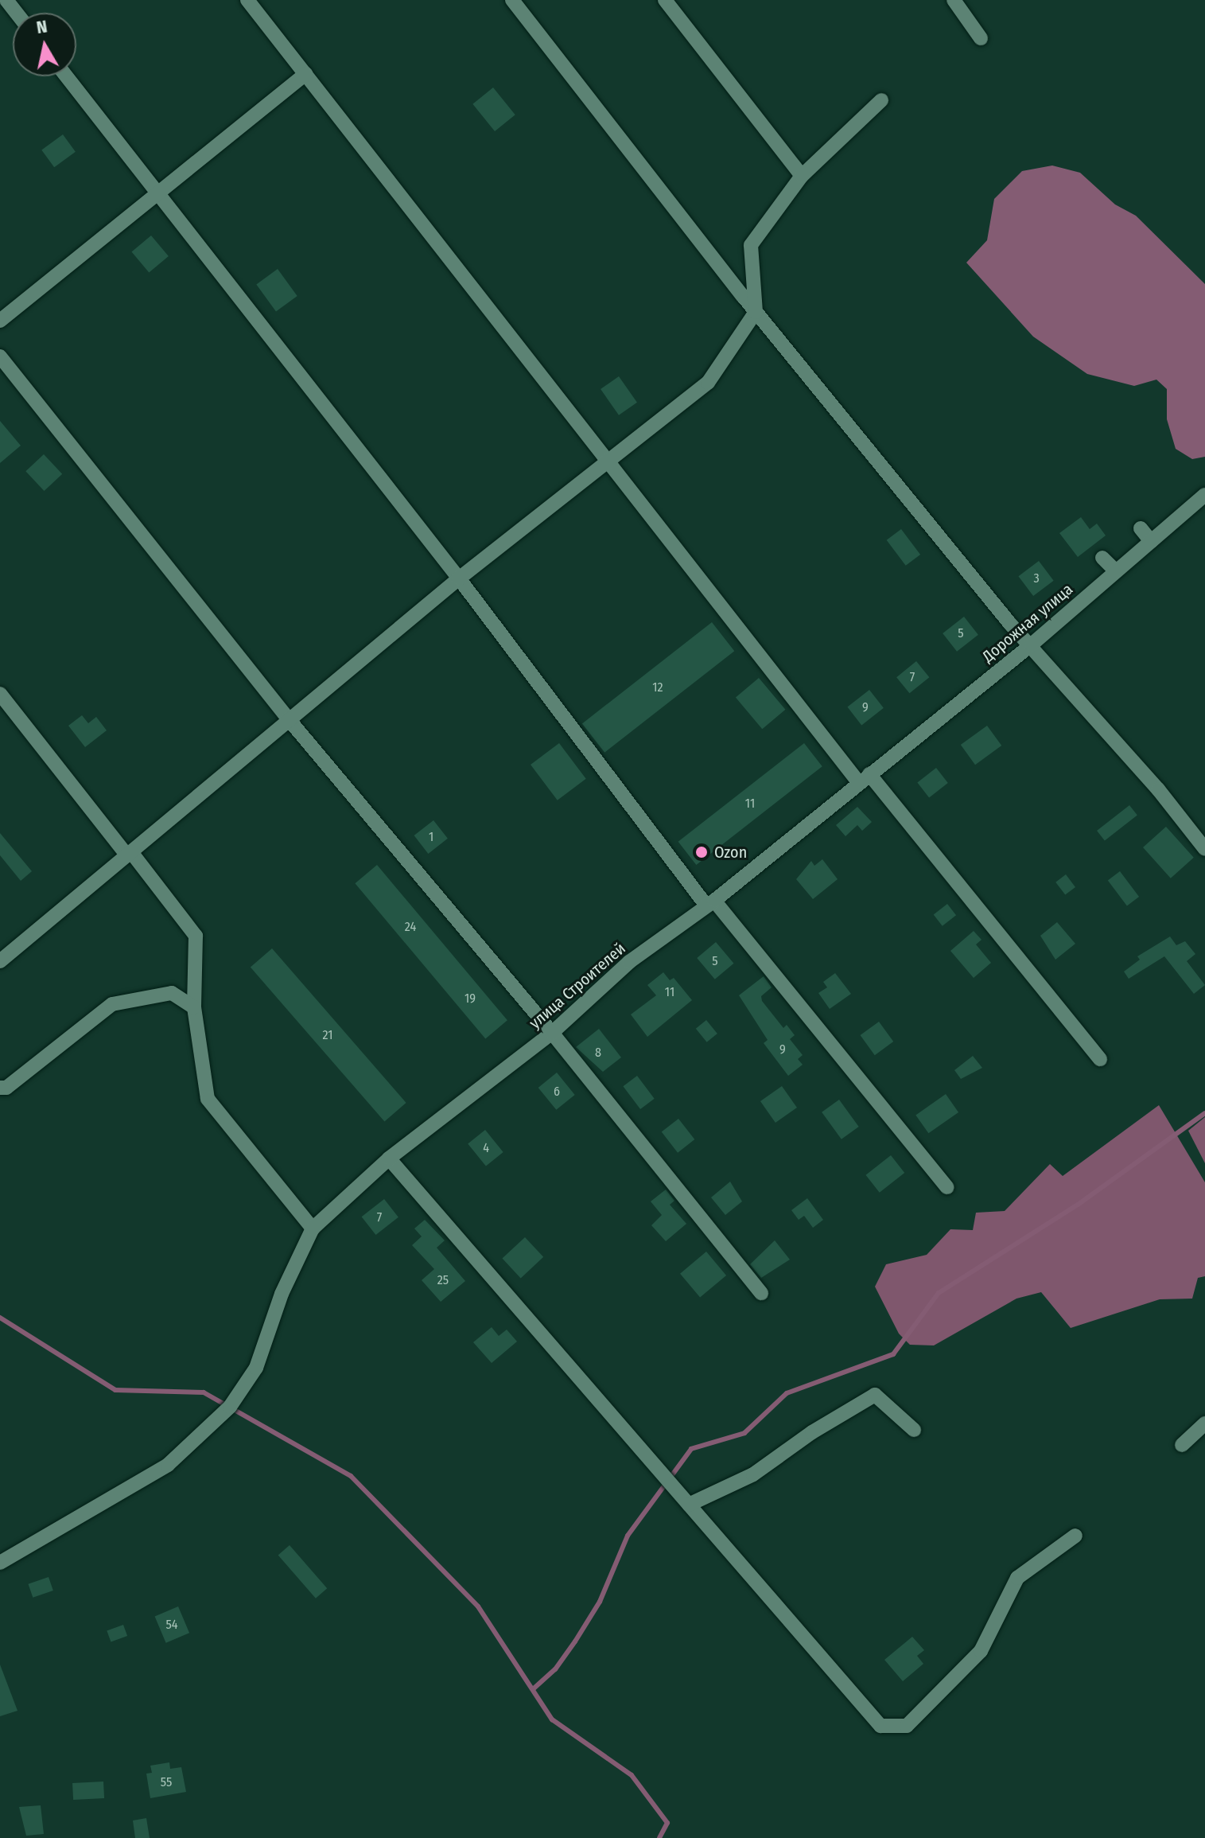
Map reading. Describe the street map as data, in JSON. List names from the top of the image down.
{
  "streets": {
    "street": ["Дорожная улица", "улица Строителей"]
  },
  "crossings": [
    ["Дорожная улица", "улица Строителей"]
  ],
  "places": ["Ozon"],
  "house_numbers": [
    "3",
    "5",
    "7",
    "12",
    "9",
    "11",
    "1",
    "24",
    "5",
    "11",
    "19",
    "21",
    "9",
    "8",
    "6",
    "4",
    "7",
    "25",
    "54",
    "55"
  ],
  "north": "top"
}
